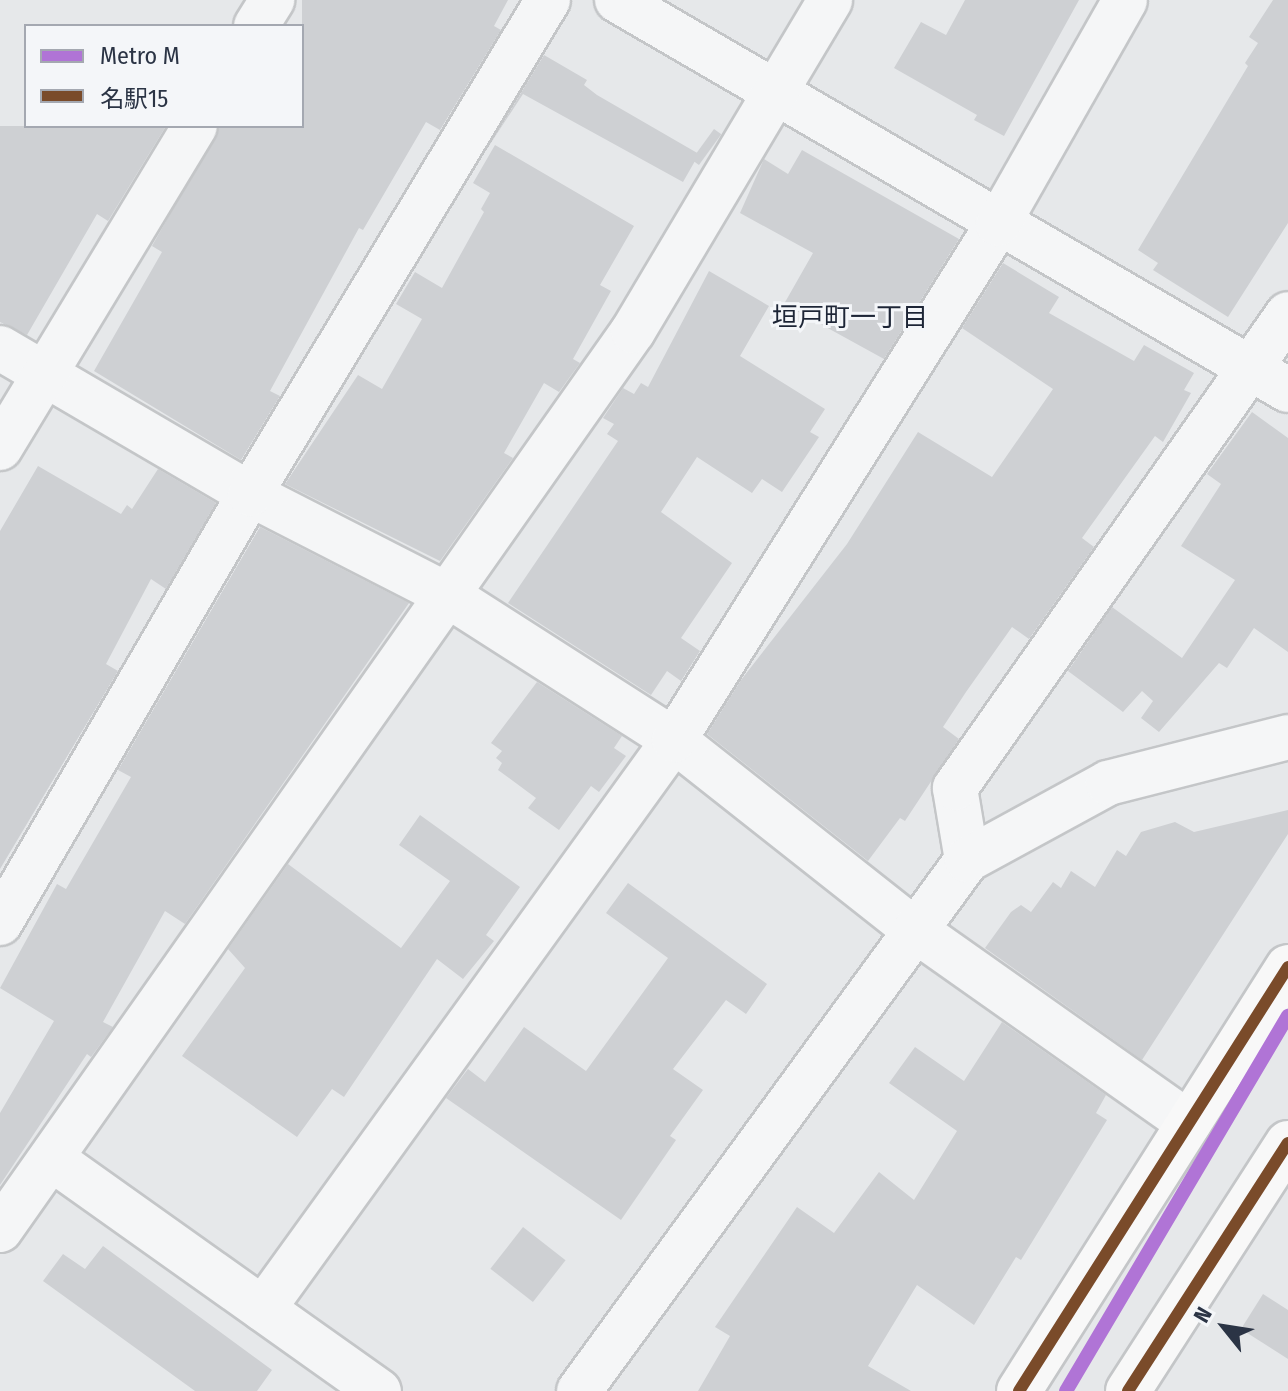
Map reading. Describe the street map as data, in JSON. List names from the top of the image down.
{
  "districts": ["垣戸町一丁目"],
  "lines": ["transit line 名駅15", "metro line M"],
  "legend": ["Metro M", "名駅15"],
  "north": "top left"
}
